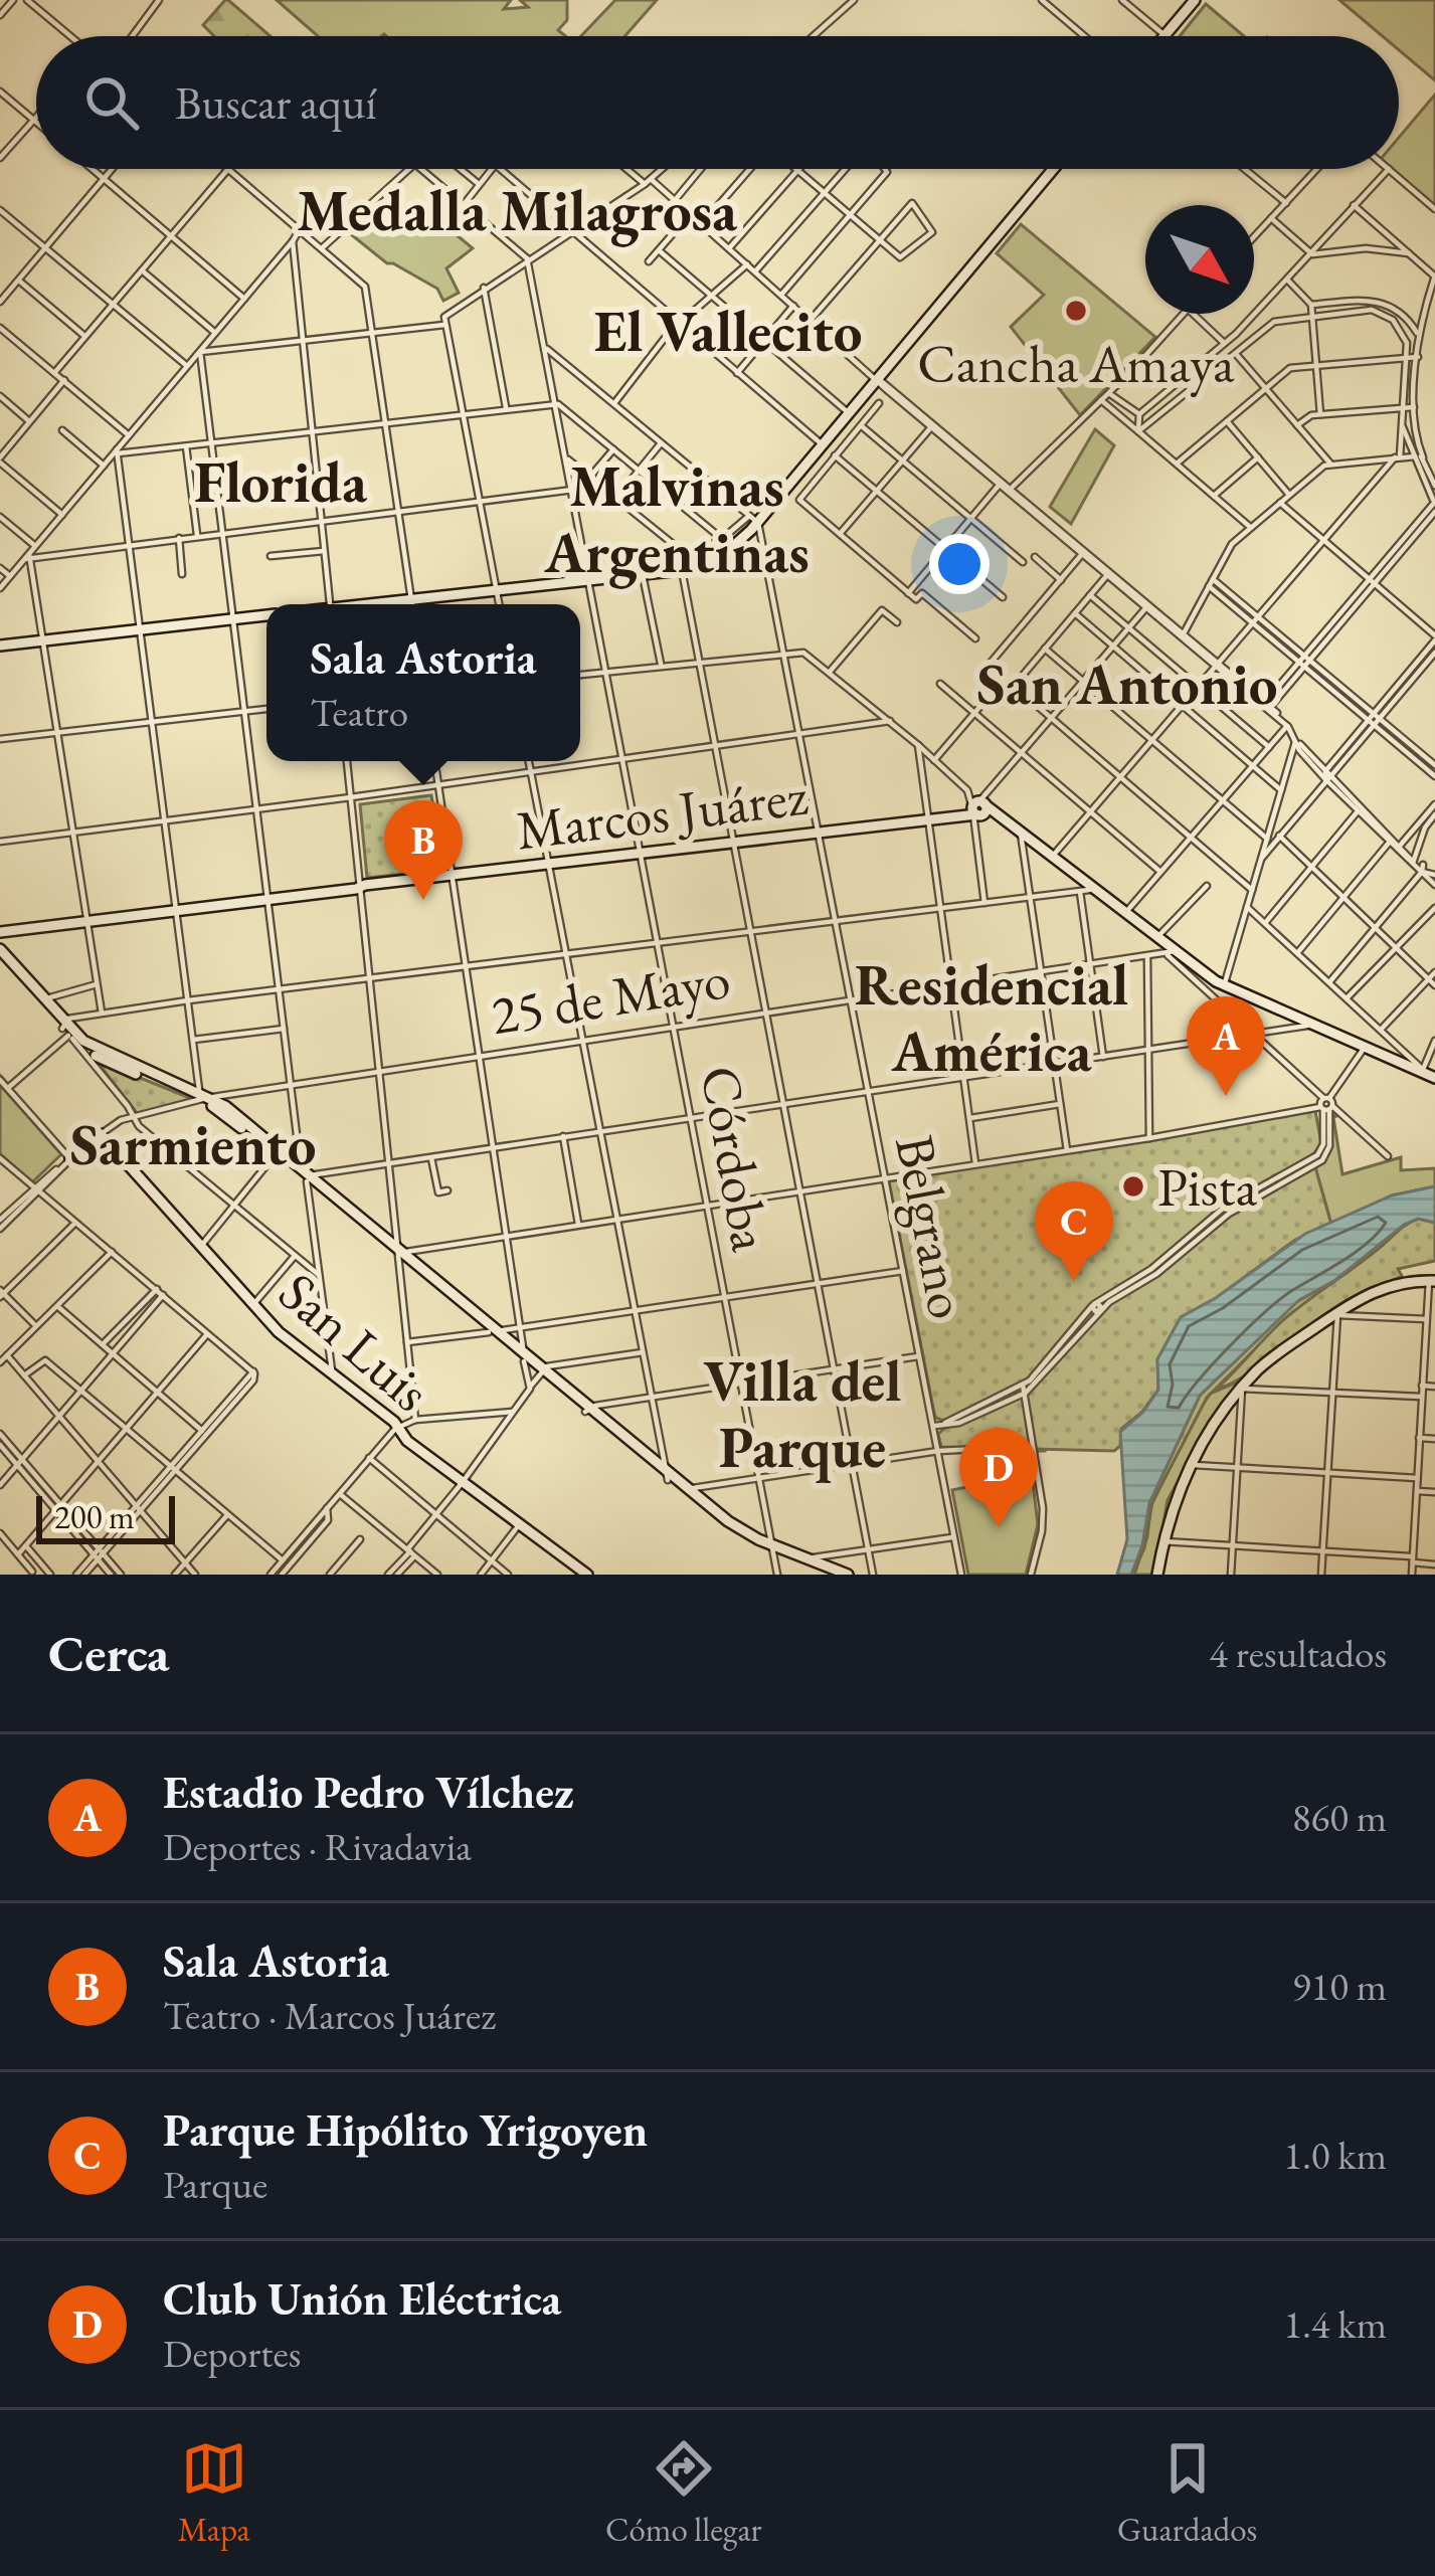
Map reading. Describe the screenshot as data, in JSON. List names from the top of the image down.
{
  "streets": {
    "main road": ["Marcos Juárez", "25 de Mayo", "San Luis"],
    "street": ["Córdoba", "Belgrano"]
  },
  "crossings": [
    ["Marcos Juárez", "25 de Mayo"],
    ["Marcos Juárez", "Córdoba"],
    ["Marcos Juárez", "Belgrano"],
    ["25 de Mayo", "Córdoba"],
    ["25 de Mayo", "Belgrano"],
    ["25 de Mayo", "San Luis"]
  ],
  "districts": [
    "Medalla Milagrosa",
    "El Vallecito",
    "Florida",
    "Malvinas Argentinas",
    "San Antonio",
    "Residencial América",
    "Sarmiento",
    "Villa del Parque"
  ],
  "places": ["Cancha Amaya", "Pista"],
  "scale_bar": "200 m",
  "north": "bottom right",
  "page": {
    "search": "Buscar aquí",
    "popup": ["Sala Astoria", "Teatro"],
    "pins": [
      "B",
      "A",
      "C",
      "D"
    ],
    "scale": "200 m",
    "heading": ["Cerca", "4 resultados"],
    "list": [
      {
        "mark": "A",
        "name": "Estadio Pedro Vílchez",
        "note": "Deportes · Rivadavia",
        "value": "860 m"
      },
      {
        "mark": "B",
        "name": "Sala Astoria",
        "note": "Teatro · Marcos Juárez",
        "value": "910 m"
      },
      {
        "mark": "C",
        "name": "Parque Hipólito Yrigoyen",
        "note": "Parque",
        "value": "1.0 km"
      },
      {
        "mark": "D",
        "name": "Club Unión Eléctrica",
        "note": "Deportes",
        "value": "1.4 km"
      }
    ],
    "nav": ["Mapa", "Cómo llegar", "Guardados"]
  }
}
